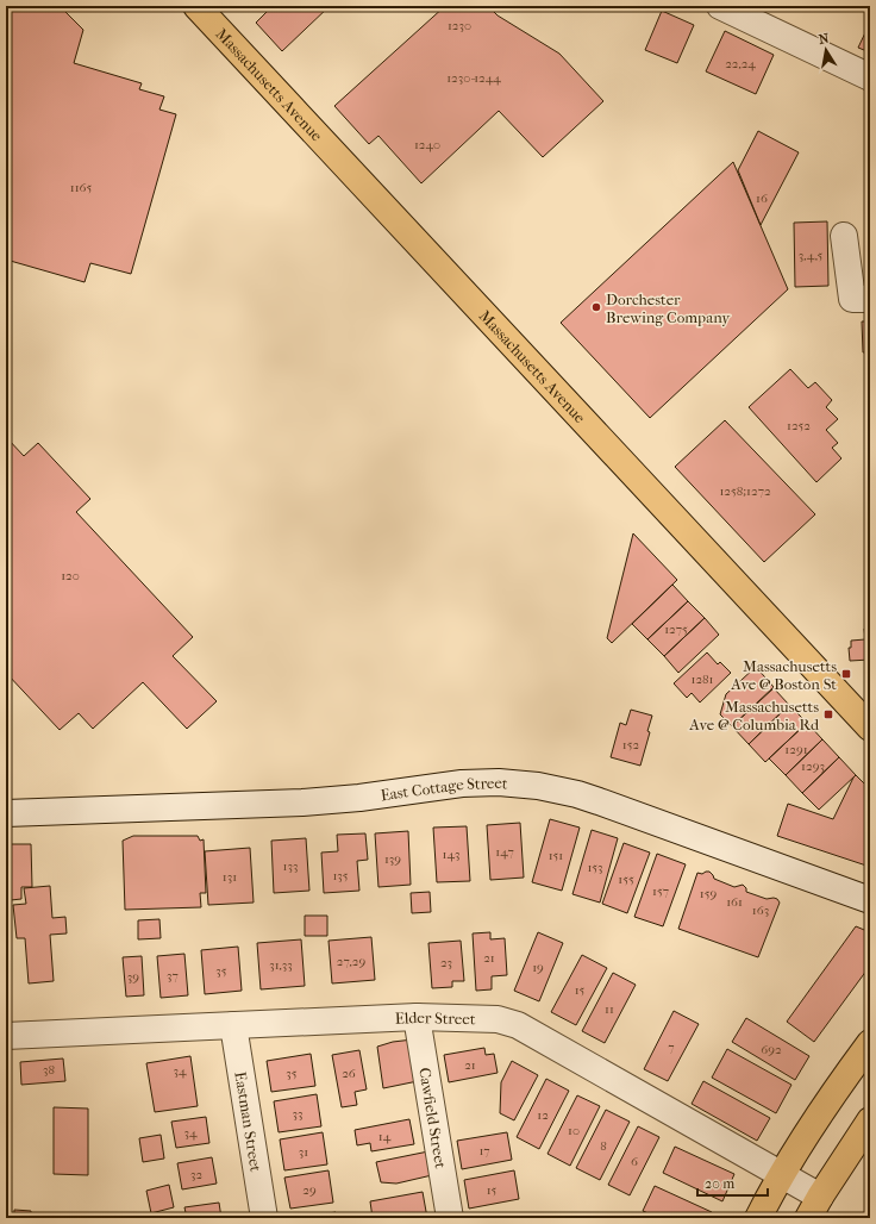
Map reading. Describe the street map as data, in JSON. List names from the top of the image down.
{
  "streets": {
    "main road": ["Massachusetts Avenue"],
    "street": [
      "East Cottage Street",
      "Elder Street",
      "Cawfield Street",
      "Eastman Street"
    ]
  },
  "crossings": [
    ["Elder Street", "Cawfield Street"],
    ["Elder Street", "Eastman Street"]
  ],
  "places": {
    "other": ["Dorchester Brewing Company"],
    "transit": ["Massachusetts Ave @ Boston St", "Massachusetts Ave @ Columbia Rd"]
  },
  "house_numbers": [
    "1230",
    "22,24",
    "1230-1244",
    "1240",
    "1165",
    "16",
    "3,4,5",
    "1252",
    "1258;1272",
    "120",
    "1275",
    "1281",
    "152",
    "1291",
    "1293",
    "147",
    "143",
    "151",
    "139",
    "133",
    "153",
    "135",
    "131",
    "155",
    "157",
    "159",
    "161",
    "163",
    "21",
    "27,29",
    "23",
    "31,33",
    "19",
    "35",
    "37",
    "39",
    "15",
    "11",
    "7",
    "692",
    "21",
    "38",
    "34",
    "35",
    "26",
    "33",
    "12",
    "10",
    "34",
    "14",
    "8",
    "17",
    "31",
    "6",
    "32",
    "29",
    "15"
  ],
  "scale_bar": "20 m",
  "north": "top"
}
